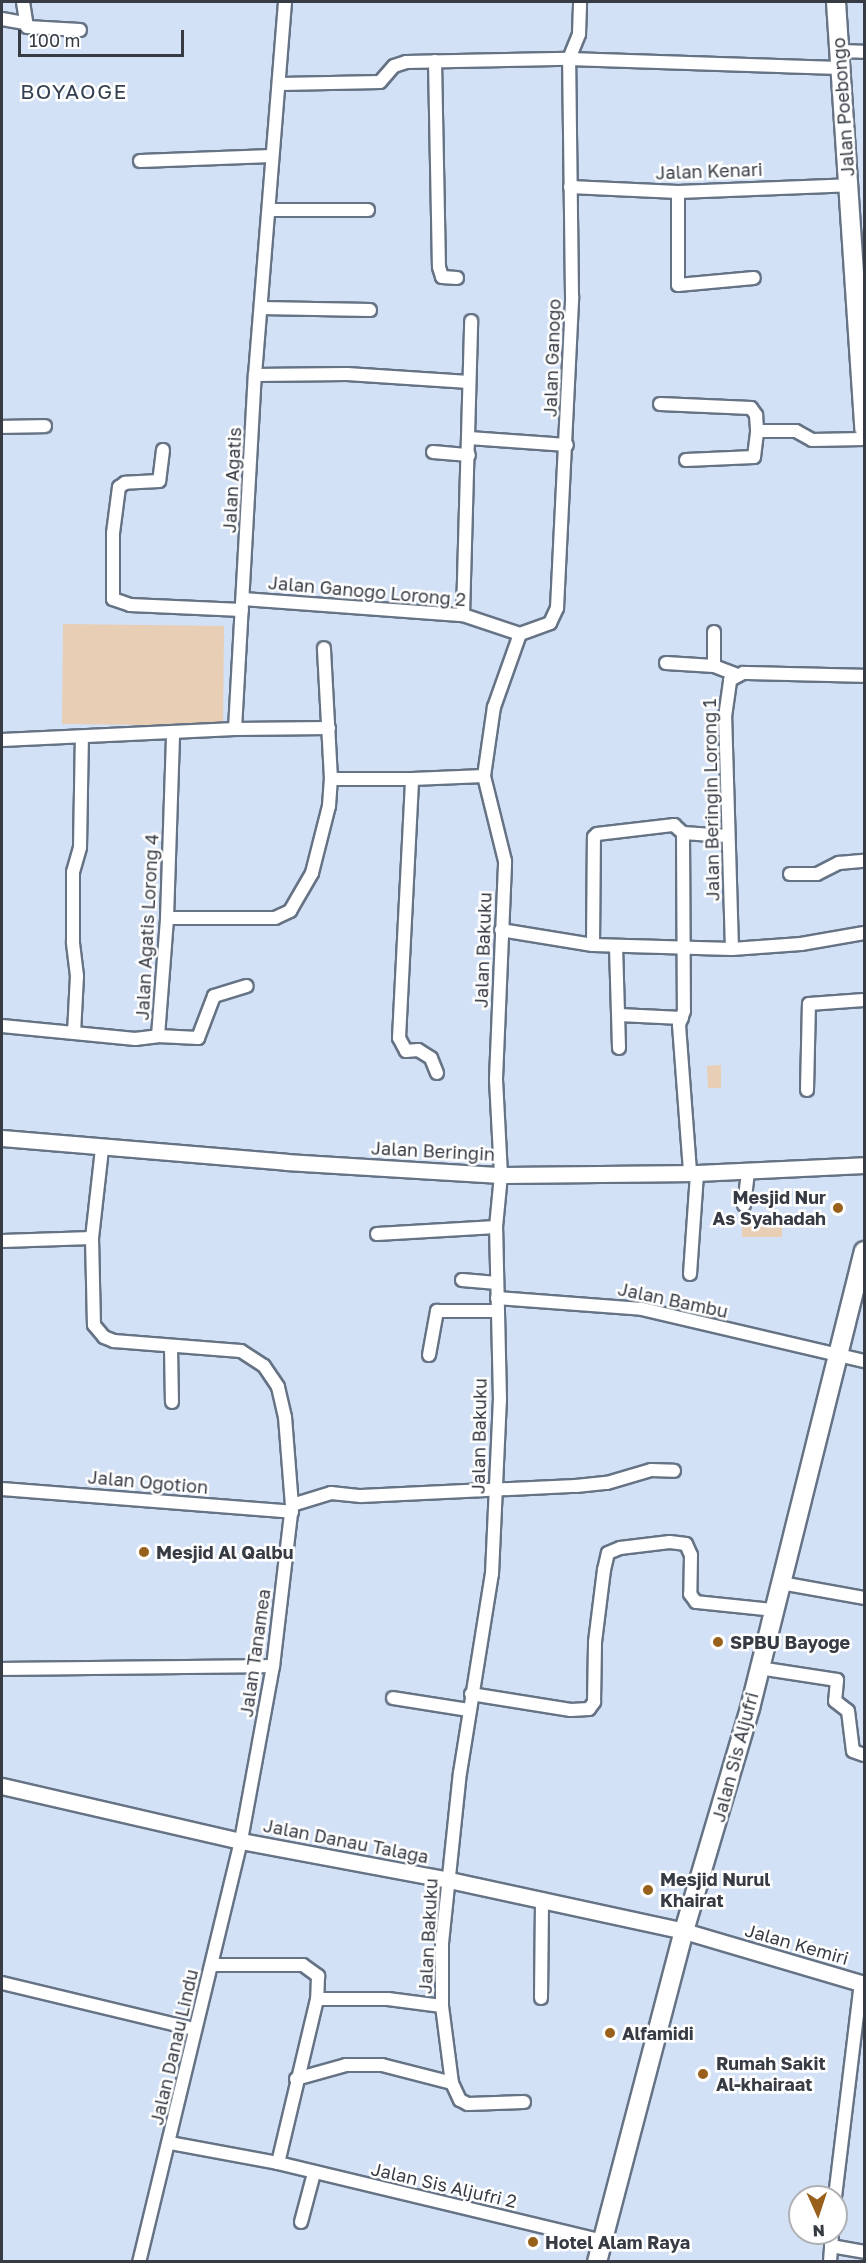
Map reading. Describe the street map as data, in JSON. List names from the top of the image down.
{
  "streets": {
    "main road": ["Jalan Poebongo", "Jalan Sis Aljufri"],
    "street": [
      "Jalan Kenari",
      "Jalan Ganogo",
      "Jalan Agatis",
      "Jalan Ganogo Lorong 2",
      "Jalan Beringin Lorong 1",
      "Jalan Agatis Lorong 4",
      "Jalan Bakuku",
      "Jalan Beringin",
      "Jalan Bambu",
      "Jalan Ogotion",
      "Jalan Tanamea",
      "Jalan Danau Talaga",
      "Jalan Kemiri",
      "Jalan Danau Lindu",
      "Jalan Sis Aljufri 2"
    ]
  },
  "crossings": [
    ["Jalan Poebongo", "Jalan Kenari"],
    ["Jalan Kenari", "Jalan Ganogo"],
    ["Jalan Ganogo", "Jalan Ganogo Lorong 2"],
    ["Jalan Ganogo", "Jalan Bakuku"],
    ["Jalan Agatis", "Jalan Ganogo Lorong 2"],
    ["Jalan Ganogo Lorong 2", "Jalan Bakuku"],
    ["Jalan Bakuku", "Jalan Beringin"],
    ["Jalan Bakuku", "Jalan Bambu"],
    ["Jalan Bakuku", "Jalan Danau Talaga"],
    ["Jalan Beringin", "Jalan Tanamea"],
    ["Jalan Bambu", "Jalan Sis Aljufri"],
    ["Jalan Ogotion", "Jalan Tanamea"],
    ["Jalan Tanamea", "Jalan Danau Talaga"],
    ["Jalan Tanamea", "Jalan Danau Lindu"],
    ["Jalan Sis Aljufri", "Jalan Danau Talaga"],
    ["Jalan Sis Aljufri", "Jalan Kemiri"],
    ["Jalan Sis Aljufri", "Jalan Sis Aljufri 2"],
    ["Jalan Danau Talaga", "Jalan Kemiri"],
    ["Jalan Danau Talaga", "Jalan Danau Lindu"],
    ["Jalan Danau Lindu", "Jalan Sis Aljufri 2"]
  ],
  "districts": ["BOYAOGE"],
  "places": [
    "Mesjid Nur As Syahadah",
    "Mesjid Al Qalbu",
    "SPBU Bayoge",
    "Mesjid Nurul Khairat",
    "Alfamidi",
    "Rumah Sakit Al-khairaat",
    "Hotel Alam Raya"
  ],
  "scale_bar": "100 m",
  "north": "bottom"
}
